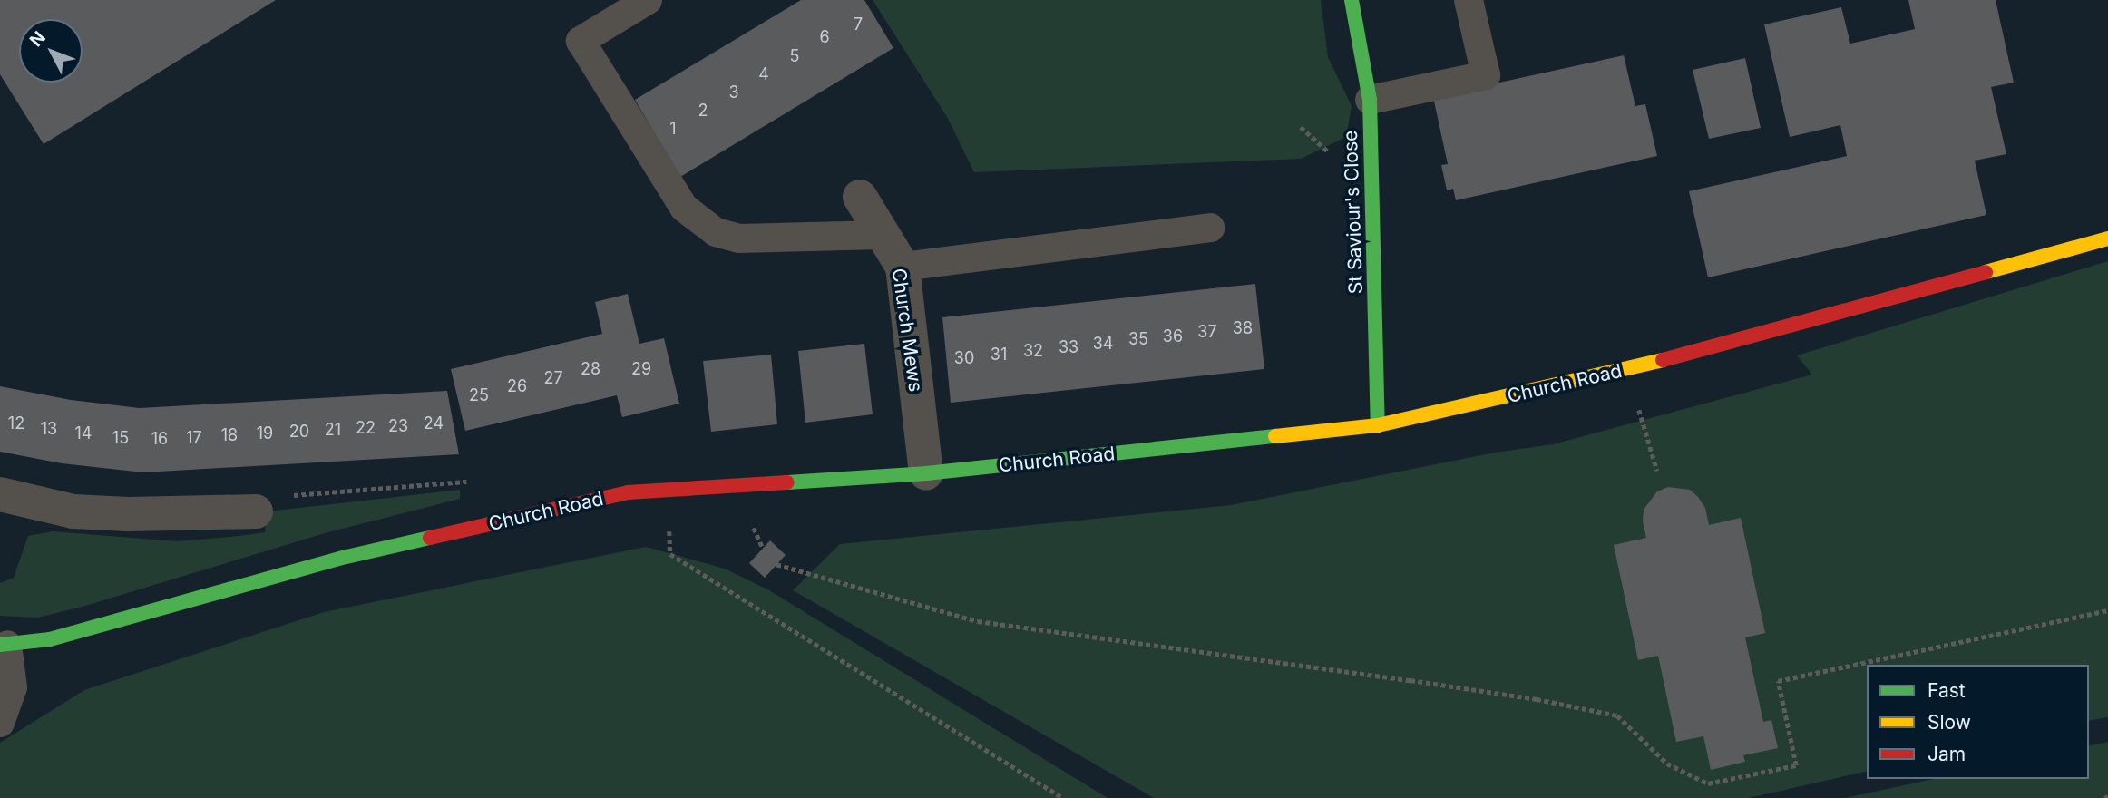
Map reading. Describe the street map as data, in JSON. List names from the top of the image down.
{
  "streets": {
    "street": ["St Saviour's Close", "Church Mews", "Church Road"]
  },
  "crossings": [
    ["St Saviour's Close", "Church Road"],
    ["Church Mews", "Church Road"]
  ],
  "house_numbers": [
    "7",
    "6",
    "5",
    "4",
    "3",
    "2",
    "1",
    "38",
    "37",
    "36",
    "35",
    "34",
    "33",
    "32",
    "31",
    "30",
    "28",
    "29",
    "27",
    "26",
    "25",
    "12",
    "24",
    "23",
    "22",
    "13",
    "21",
    "20",
    "14",
    "19",
    "18",
    "15",
    "17",
    "16"
  ],
  "legend": ["Fast", "Slow", "Jam"],
  "north": "top left"
}
